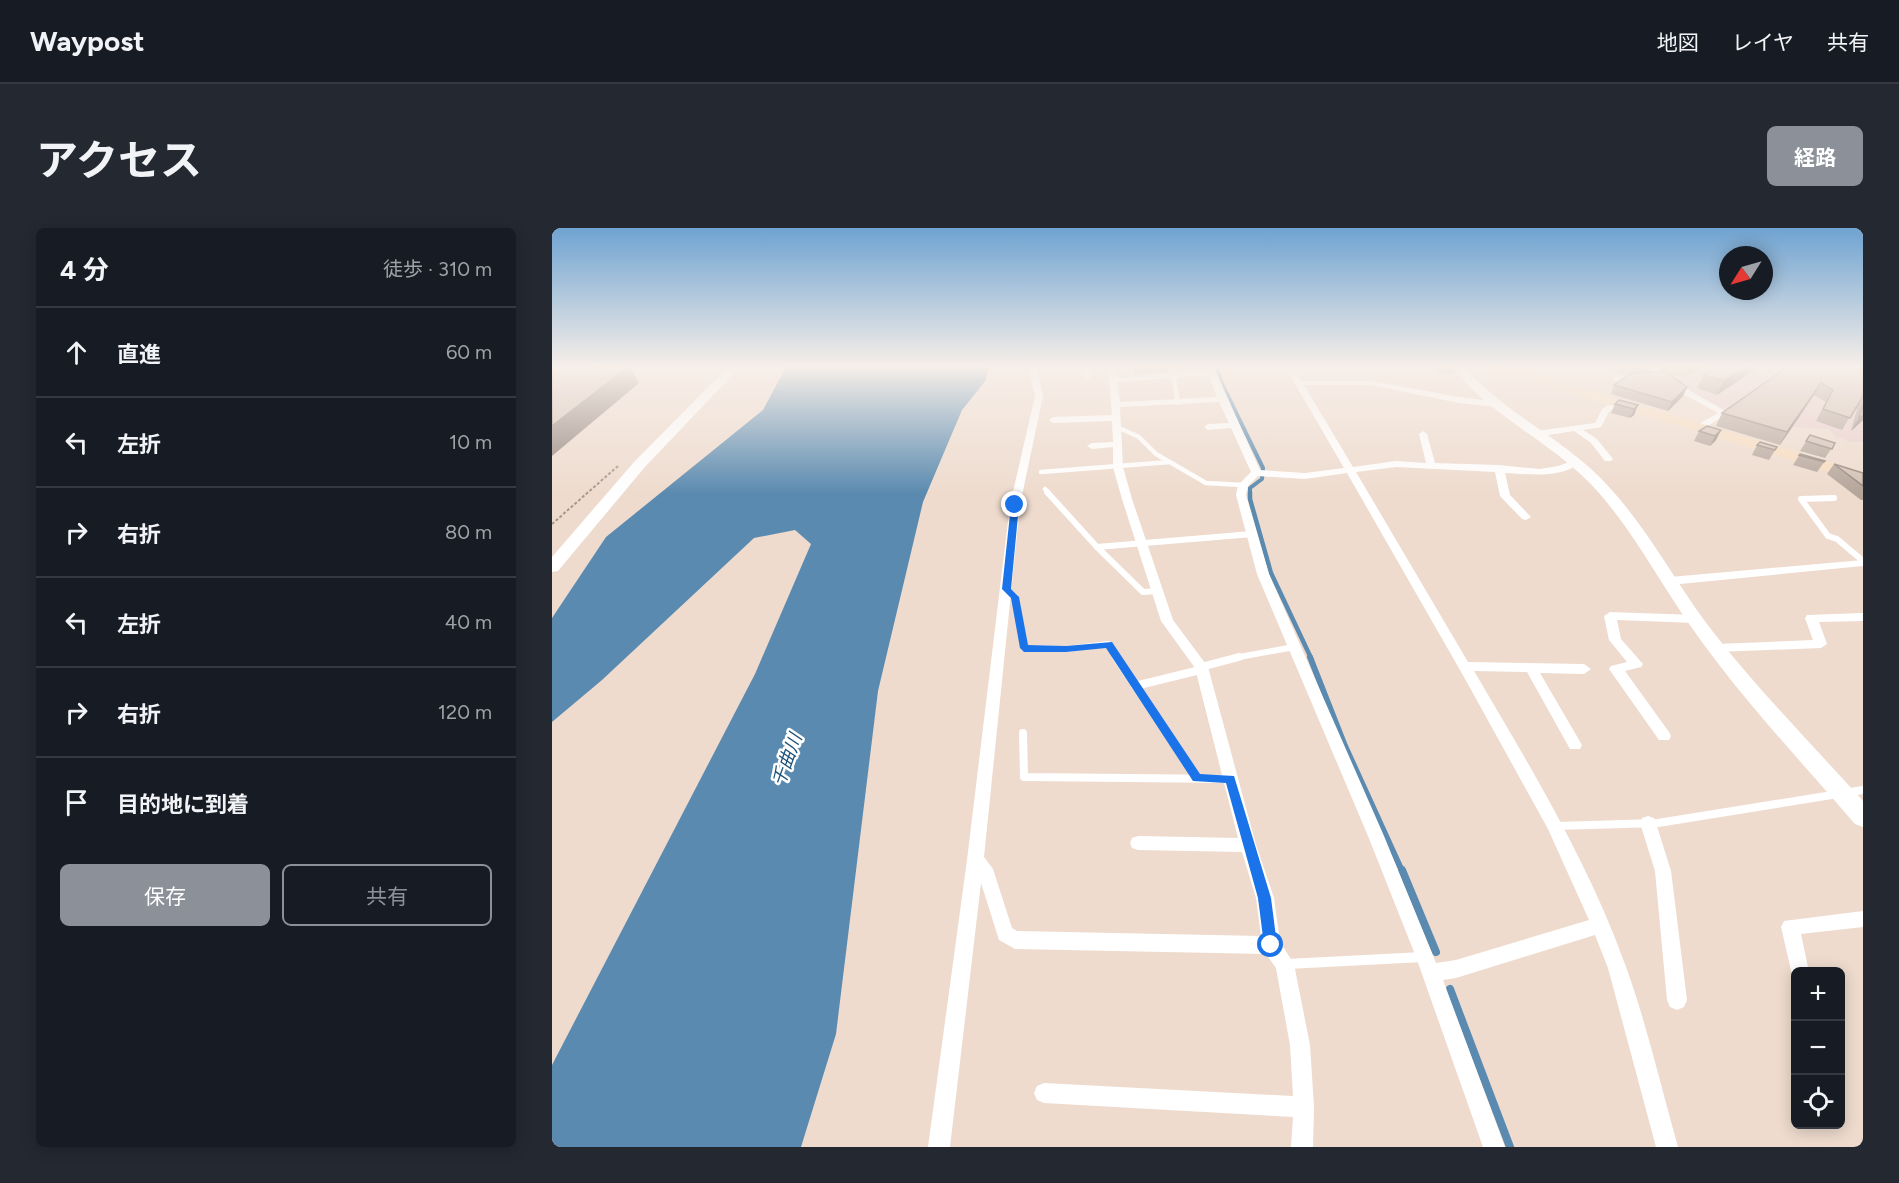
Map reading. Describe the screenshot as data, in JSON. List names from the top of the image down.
{
  "water": ["千曲川"],
  "north": "bottom left",
  "page": {
    "header": "Waypost",
    "nav": ["地図", "レイヤ", "共有"],
    "title": "アクセス",
    "buttons": [
      "経路",
      ["保存", "共有"]
    ],
    "heading": ["4 分", "徒歩 · 310 m"],
    "list": [
      ["直進", "60 m"],
      ["左折", "10 m"],
      ["右折", "80 m"],
      ["左折", "40 m"],
      ["右折", "120 m"],
      "目的地に到着"
    ],
    "map_buttons": ["+", "−"]
  }
}
